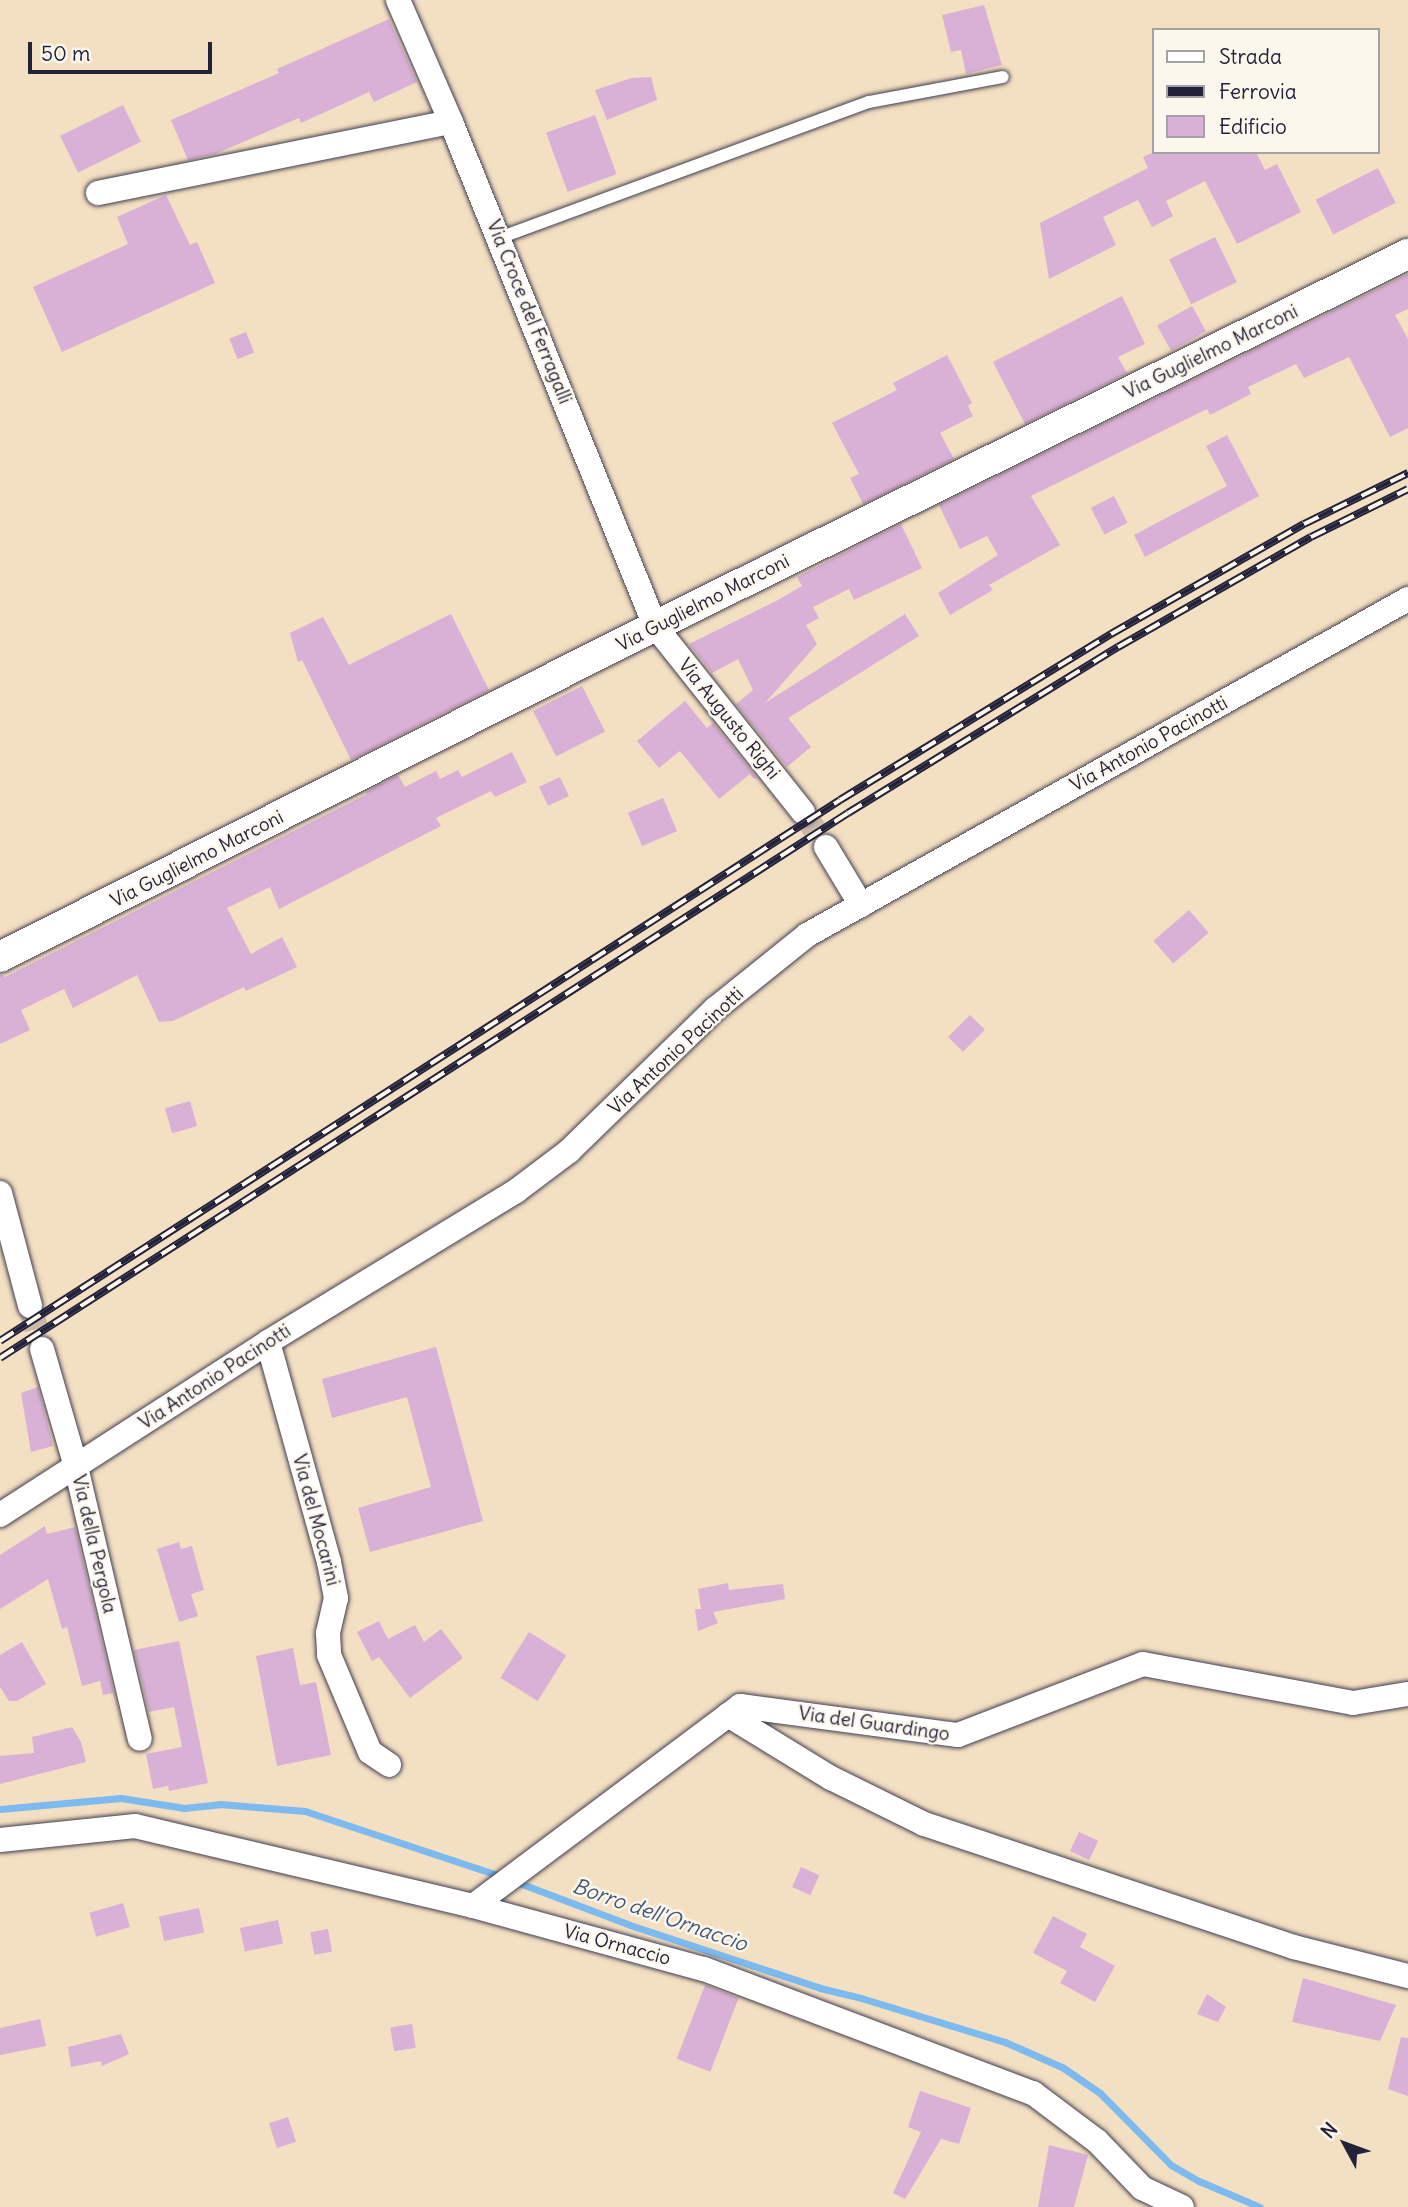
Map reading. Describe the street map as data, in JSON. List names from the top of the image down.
{
  "streets": {
    "street": [
      "Via Croce del Ferragalli",
      "Via Guglielmo Marconi",
      "Via Augusto Righi",
      "Via Antonio Pacinotti",
      "Via del Mocarini",
      "Via della Pergola",
      "Via del Guardingo",
      "Via Ornaccio"
    ]
  },
  "crossings": [
    ["Via Croce del Ferragalli", "Via Guglielmo Marconi"],
    ["Via Croce del Ferragalli", "Via Augusto Righi"],
    ["Via Guglielmo Marconi", "Via Augusto Righi"],
    ["Via Antonio Pacinotti", "Via del Mocarini"],
    ["Via Antonio Pacinotti", "Via della Pergola"],
    ["Via del Guardingo", "Via Ornaccio"]
  ],
  "water": ["Borro dell'Ornaccio"],
  "legend": ["Strada", "Ferrovia", "Edificio"],
  "scale_bar": "50 m",
  "north": "top left"
}
